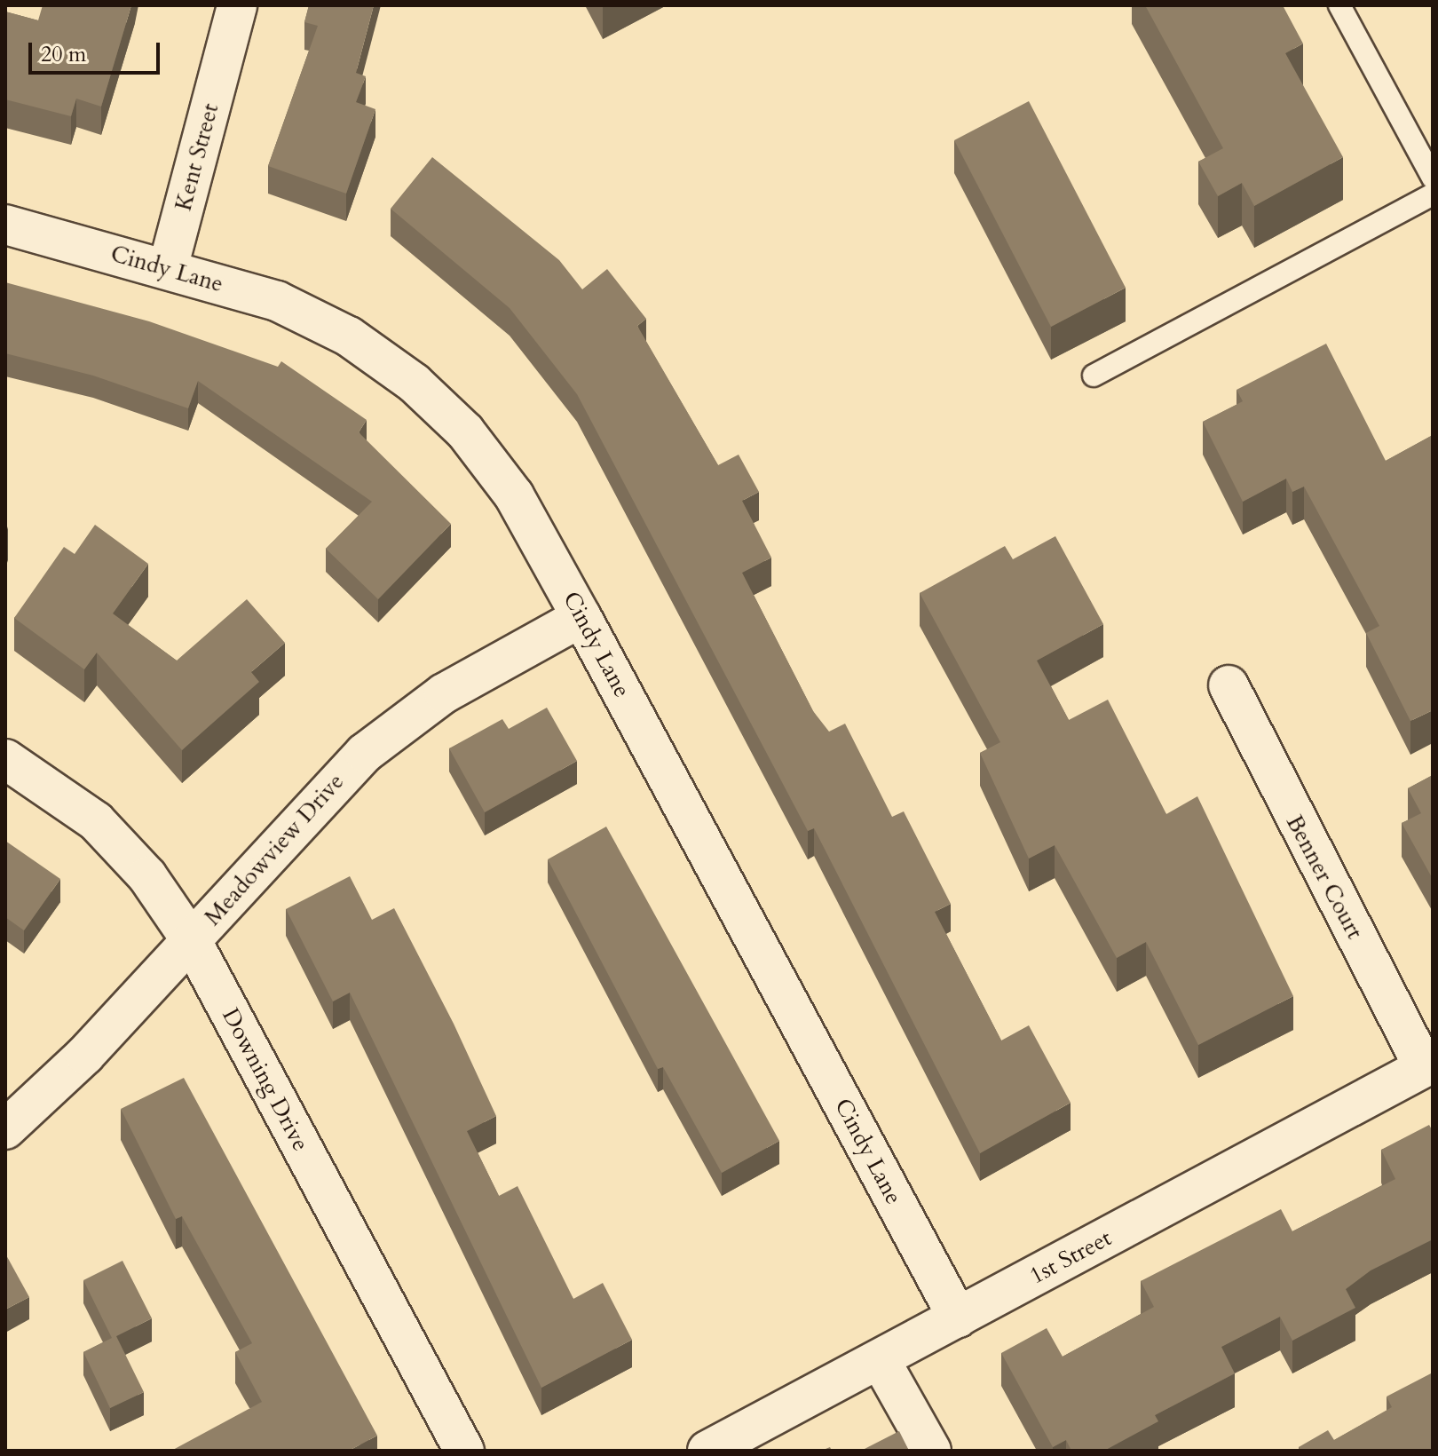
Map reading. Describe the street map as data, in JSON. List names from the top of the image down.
{
  "streets": {
    "street": [
      "Kent Street",
      "Cindy Lane",
      "Meadowview Drive",
      "Benner Court",
      "Downing Drive",
      "1st Street"
    ]
  },
  "crossings": [
    ["Kent Street", "Cindy Lane"],
    ["Cindy Lane", "Meadowview Drive"],
    ["Cindy Lane", "1st Street"],
    ["Meadowview Drive", "Downing Drive"],
    ["Benner Court", "1st Street"]
  ],
  "scale_bar": "20 m"
}
